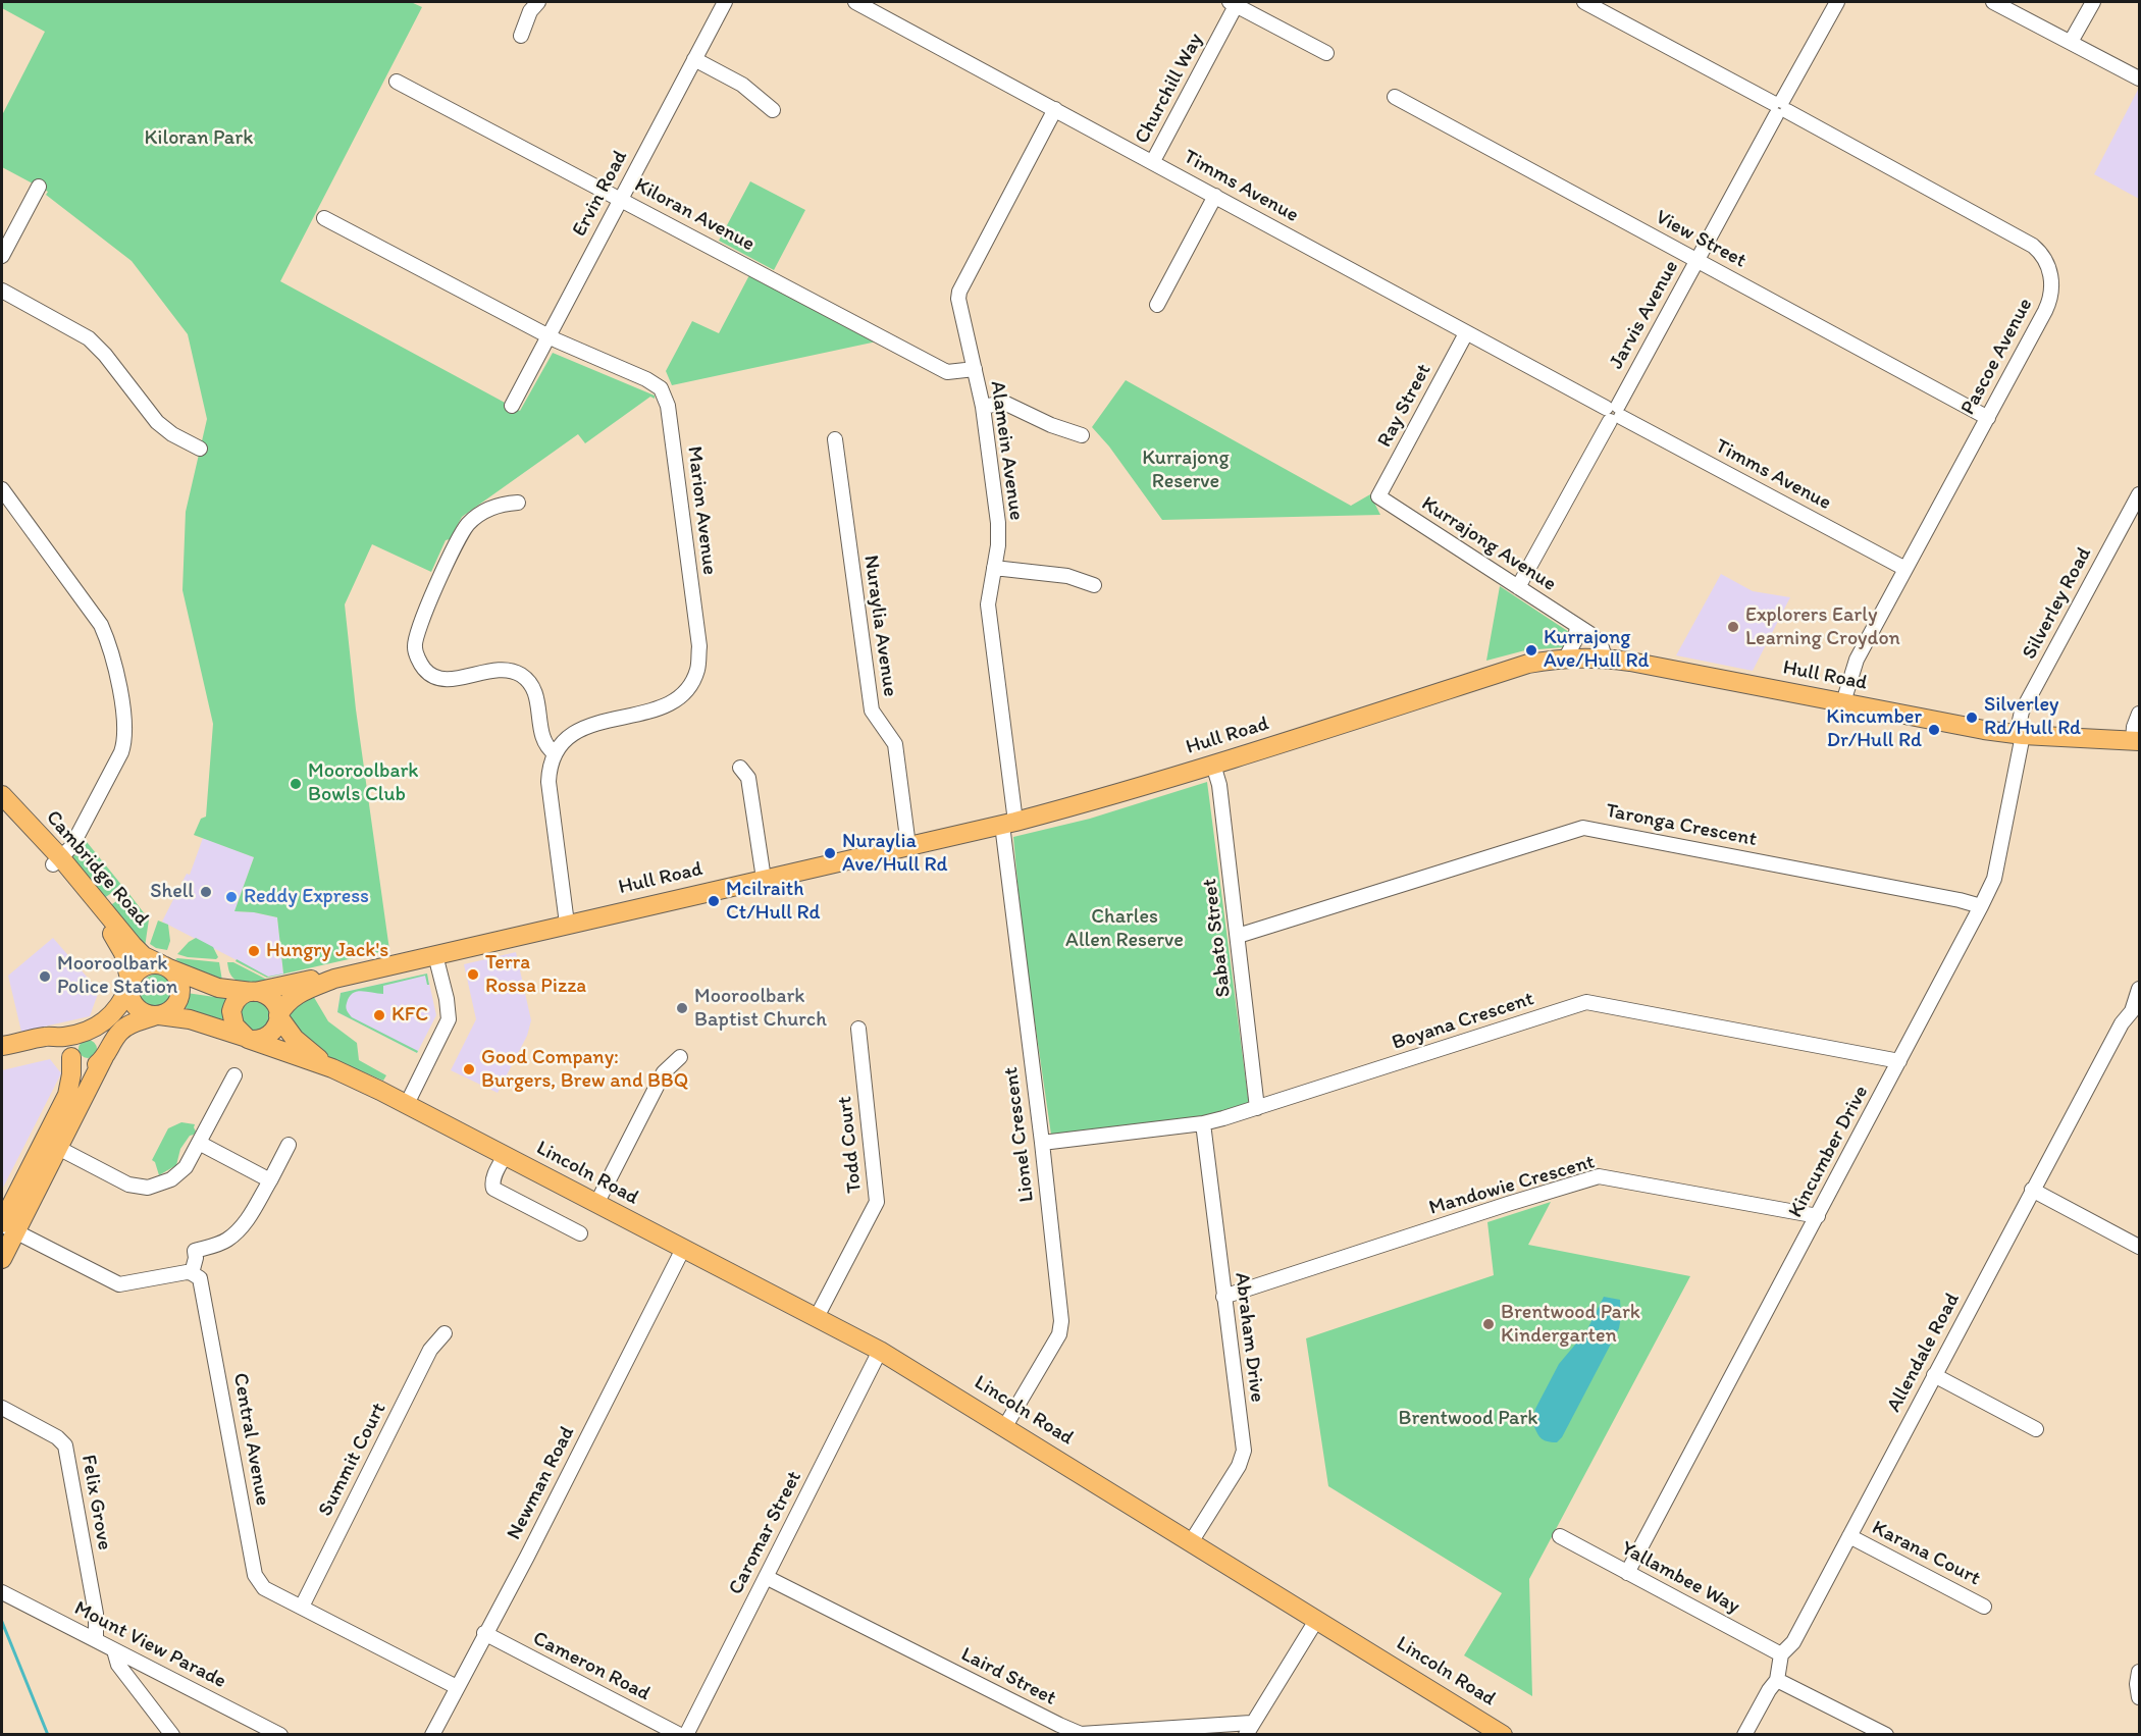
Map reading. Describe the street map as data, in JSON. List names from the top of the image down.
{
  "streets": {
    "main road": ["Hull Road", "Cambridge Road", "Lincoln Road"],
    "street": [
      "Churchill Way",
      "Timms Avenue",
      "Ervin Road",
      "Kiloran Avenue",
      "View Street",
      "Jarvis Avenue",
      "Pascoe Avenue",
      "Ray Street",
      "Alamein Avenue",
      "Marion Avenue",
      "Kurrajong Avenue",
      "Silverley Road",
      "Nuraylia Avenue",
      "Taronga Crescent",
      "Sabato Street",
      "Boyana Crescent",
      "Lionel Crescent",
      "Todd Court",
      "Kincumber Drive",
      "Mandowie Crescent",
      "Abraham Drive",
      "Allendale Road",
      "Central Avenue",
      "Summit Court",
      "Newman Road",
      "Felix Grove",
      "Caromar Street",
      "Karana Court",
      "Yallambee Way",
      "Mount View Parade",
      "Cameron Road",
      "Laird Street"
    ]
  },
  "crossings": [
    ["Churchill Way", "Timms Avenue"],
    ["Timms Avenue", "Jarvis Avenue"],
    ["Timms Avenue", "Pascoe Avenue"],
    ["Timms Avenue", "Ray Street"],
    ["Timms Avenue", "Alamein Avenue"],
    ["Ervin Road", "Kiloran Avenue"],
    ["Ervin Road", "Marion Avenue"],
    ["Kiloran Avenue", "Alamein Avenue"],
    ["View Street", "Jarvis Avenue"],
    ["View Street", "Pascoe Avenue"],
    ["Jarvis Avenue", "Pascoe Avenue"],
    ["Jarvis Avenue", "Kurrajong Avenue"],
    ["Pascoe Avenue", "Hull Road"],
    ["Ray Street", "Kurrajong Avenue"],
    ["Alamein Avenue", "Hull Road"],
    ["Alamein Avenue", "Lionel Crescent"],
    ["Kurrajong Avenue", "Hull Road"],
    ["Silverley Road", "Hull Road"],
    ["Silverley Road", "Kincumber Drive"],
    ["Nuraylia Avenue", "Hull Road"],
    ["Hull Road", "Cambridge Road"],
    ["Hull Road", "Sabato Street"],
    ["Hull Road", "Lionel Crescent"],
    ["Hull Road", "Kincumber Drive"],
    ["Hull Road", "Lincoln Road"],
    ["Taronga Crescent", "Sabato Street"],
    ["Taronga Crescent", "Kincumber Drive"],
    ["Sabato Street", "Boyana Crescent"],
    ["Boyana Crescent", "Lionel Crescent"],
    ["Boyana Crescent", "Kincumber Drive"],
    ["Boyana Crescent", "Abraham Drive"],
    ["Lionel Crescent", "Lincoln Road"],
    ["Todd Court", "Lincoln Road"],
    ["Kincumber Drive", "Mandowie Crescent"],
    ["Kincumber Drive", "Yallambee Way"],
    ["Lincoln Road", "Abraham Drive"],
    ["Lincoln Road", "Newman Road"],
    ["Lincoln Road", "Caromar Street"],
    ["Mandowie Crescent", "Abraham Drive"],
    ["Allendale Road", "Karana Court"],
    ["Allendale Road", "Yallambee Way"],
    ["Central Avenue", "Summit Court"],
    ["Central Avenue", "Newman Road"],
    ["Newman Road", "Cameron Road"],
    ["Felix Grove", "Mount View Parade"],
    ["Caromar Street", "Laird Street"]
  ],
  "parks": [
    "Kiloran Park",
    "Kurrajong Reserve",
    "Charles Allen Reserve",
    "Brentwood Park"
  ],
  "places": [
    "Explorers Early Learning Croydon",
    "Kurrajong Ave/Hull Rd",
    "Silverley Rd/Hull Rd",
    "Kincumber Dr/Hull Rd",
    "Mooroolbark Bowls Club",
    "Nuraylia Ave/Hull Rd",
    "Shell",
    "Reddy Express",
    "Mcilraith Ct/Hull Rd",
    "Hungry Jack's",
    "Terra Rossa Pizza",
    "Mooroolbark Police Station",
    "Mooroolbark Baptist Church",
    "KFC",
    "Good Company: Burgers, Brew and BBQ",
    "Brentwood Park Kindergarten"
  ]
}
